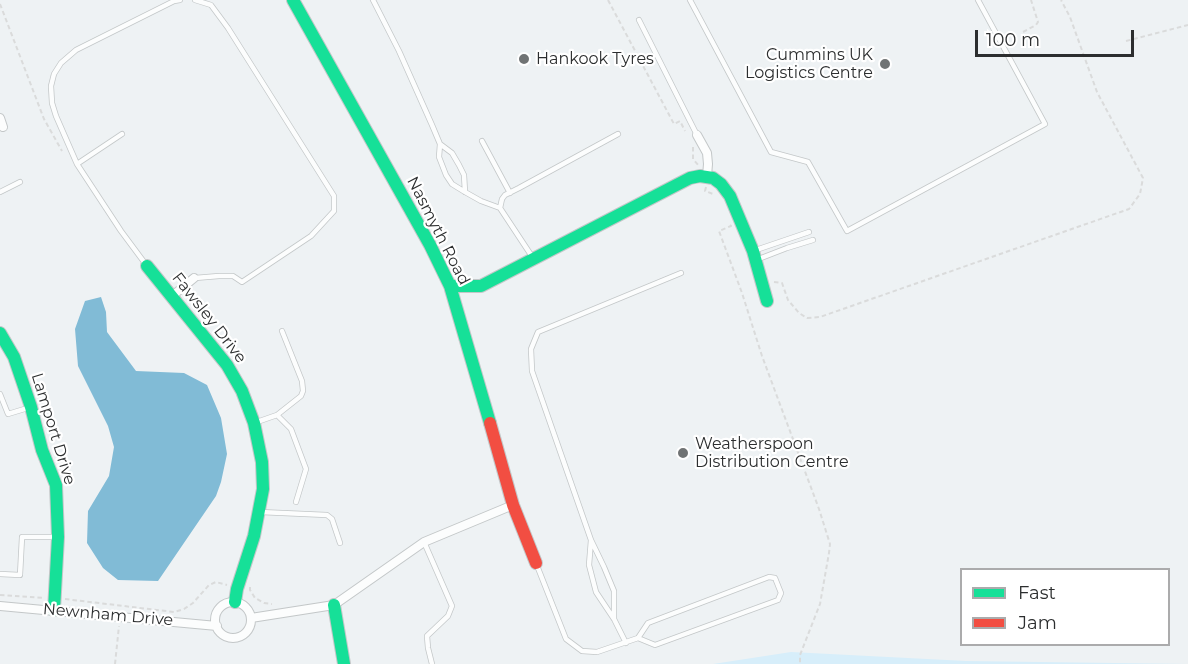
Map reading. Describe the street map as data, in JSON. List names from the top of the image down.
{
  "streets": {
    "street": [
      "Nasmyth Road",
      "Fawsley Drive",
      "Lamport Drive",
      "Newnham Drive"
    ]
  },
  "crossings": [
    ["Fawsley Drive", "Newnham Drive"],
    ["Lamport Drive", "Newnham Drive"]
  ],
  "places": ["Hankook Tyres", "Cummins UK Logistics Centre", "Weatherspoon Distribution Centre"],
  "legend": ["Fast", "Jam"],
  "scale_bar": "100 m"
}
